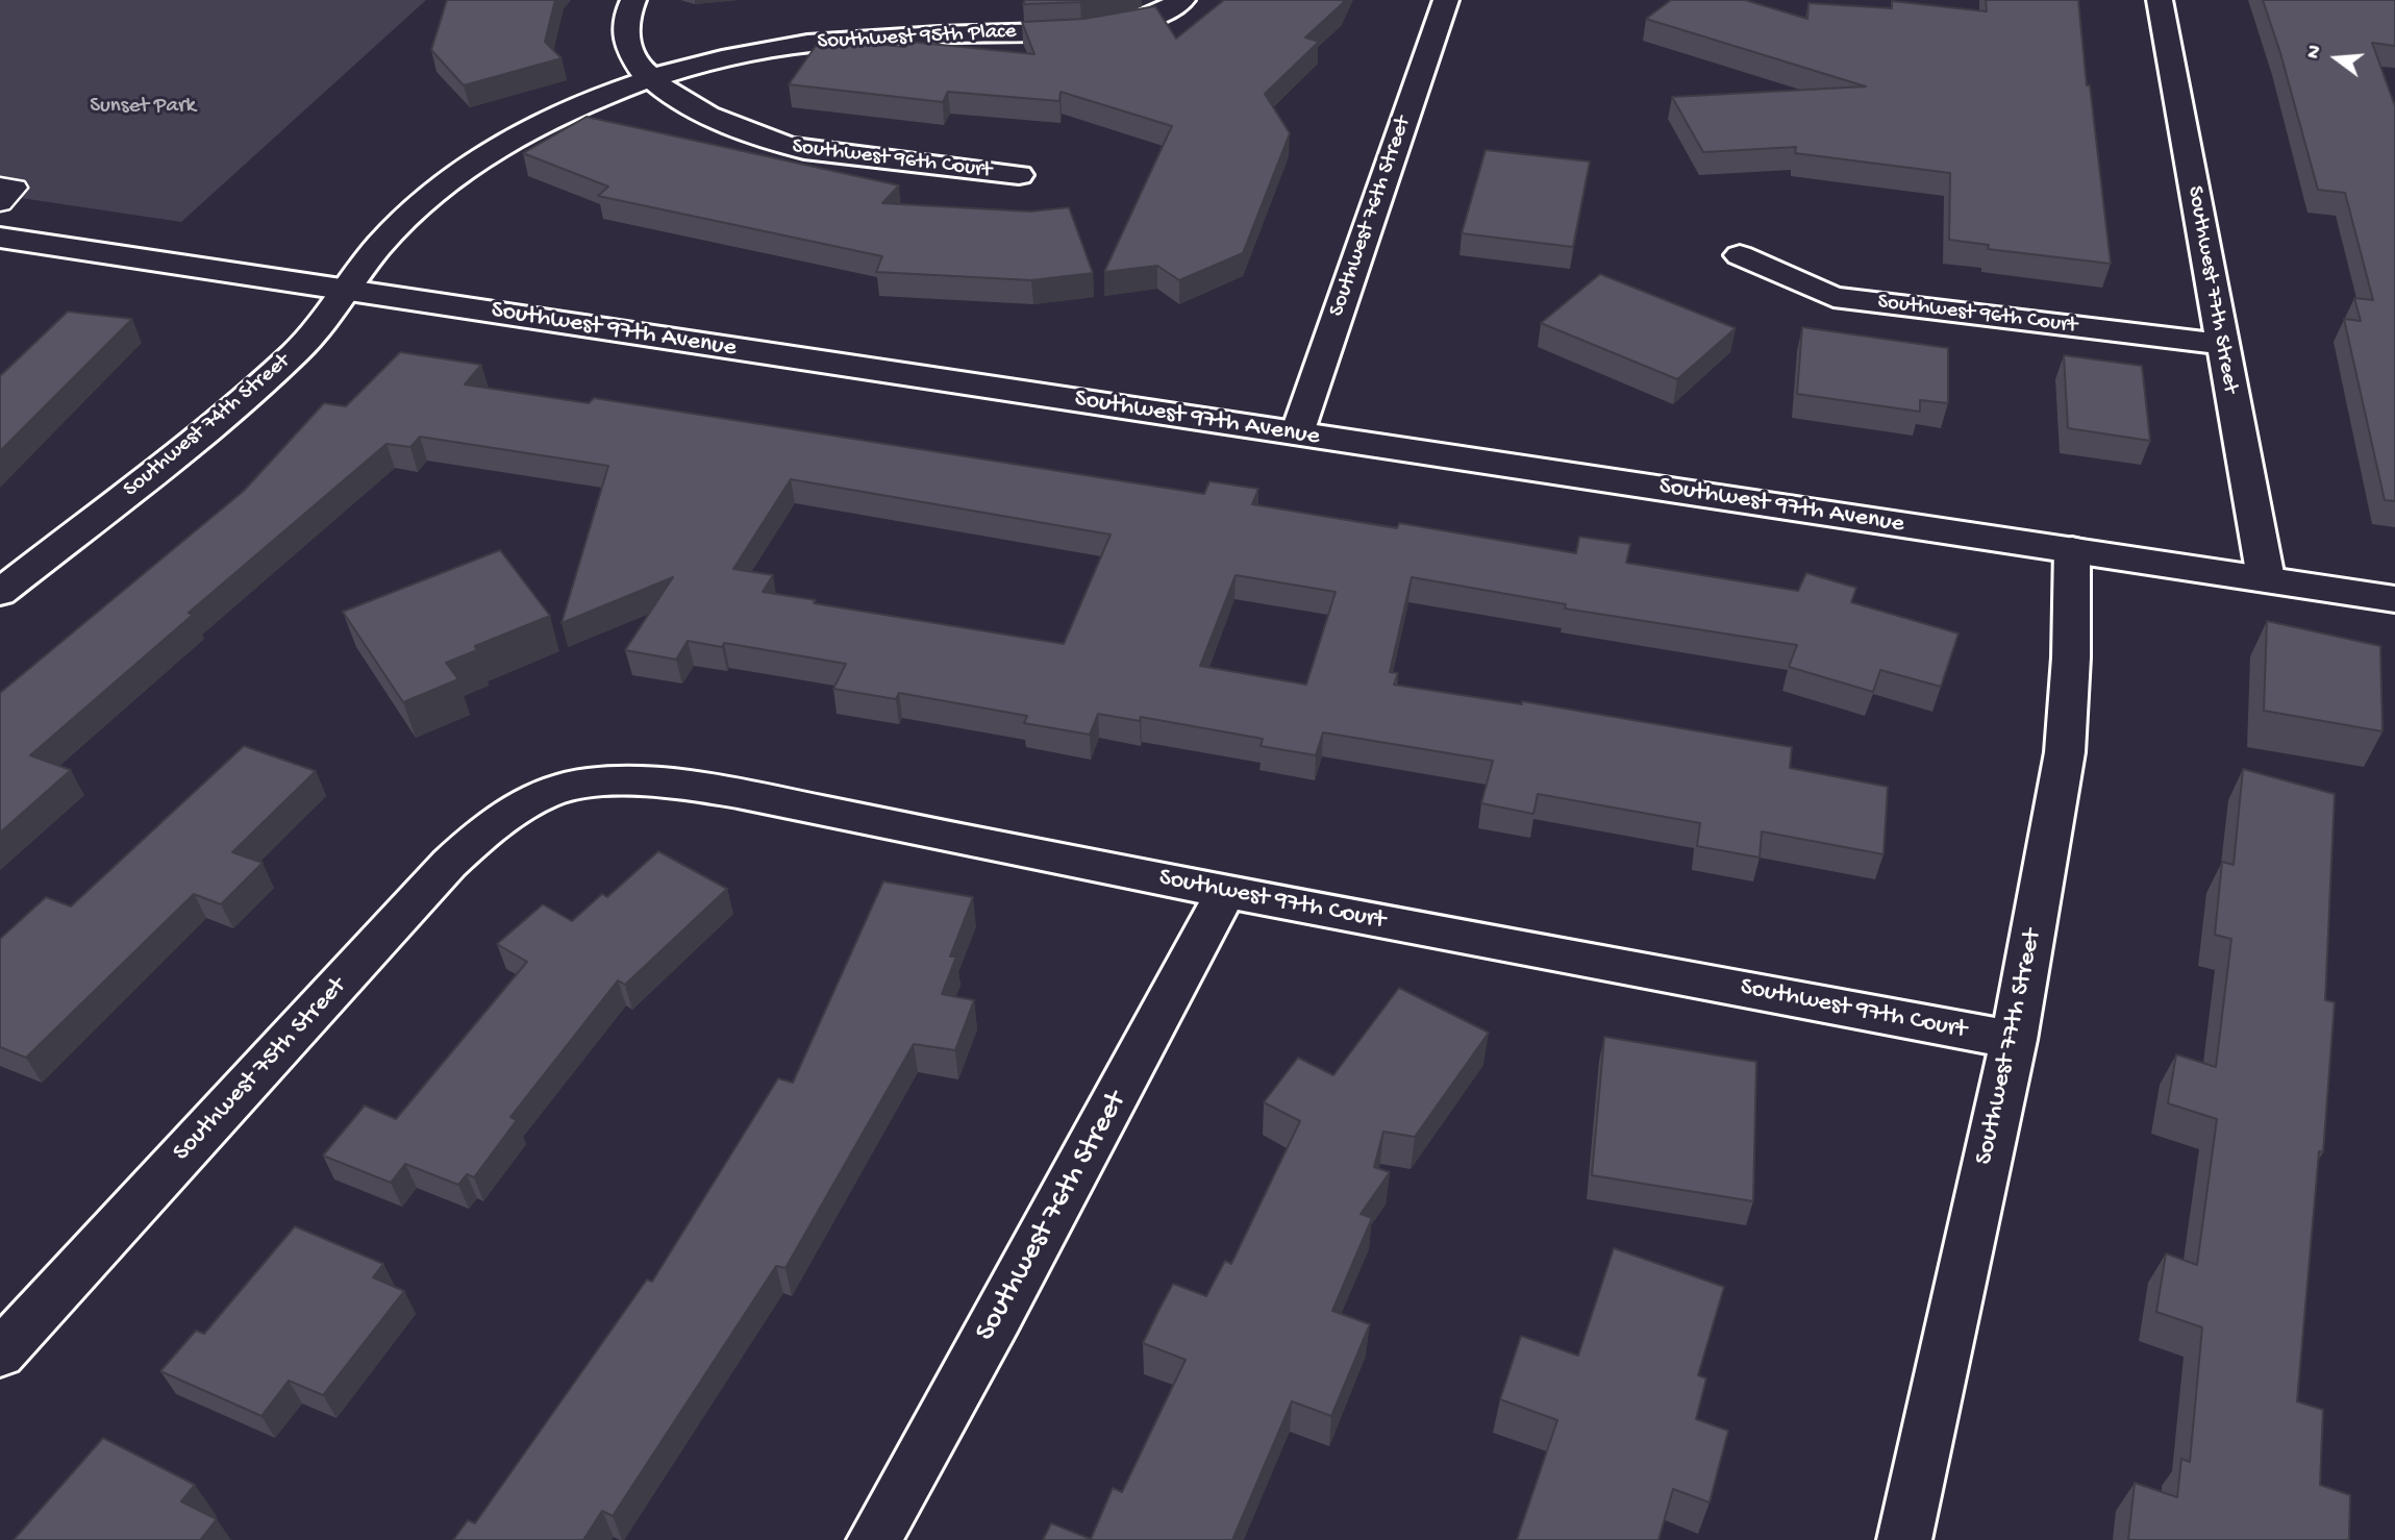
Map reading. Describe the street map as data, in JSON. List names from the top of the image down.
{
  "streets": {
    "street": [
      "Southwest 95th Place",
      "Southwest 96th Court",
      "Southwest 76th Street",
      "Southwest 77th Street",
      "Southwest 97th Avenue",
      "Southwest 74th Street",
      "Southwest 97th Court",
      "Southwest 75th Street"
    ]
  },
  "crossings": [
    ["Southwest 95th Place", "Southwest 96th Court"],
    ["Southwest 95th Place", "Southwest 74th Street"],
    ["Southwest 96th Court", "Southwest 77th Street"],
    ["Southwest 96th Court", "Southwest 74th Street"],
    ["Southwest 76th Street", "Southwest 97th Avenue"],
    ["Southwest 76th Street", "Southwest 97th Court"],
    ["Southwest 77th Street", "Southwest 97th Avenue"],
    ["Southwest 77th Street", "Southwest 97th Court"],
    ["Southwest 97th Avenue", "Southwest 74th Street"],
    ["Southwest 97th Court", "Southwest 75th Street"]
  ],
  "parks": ["Sunset Park"],
  "north": "left"
}
